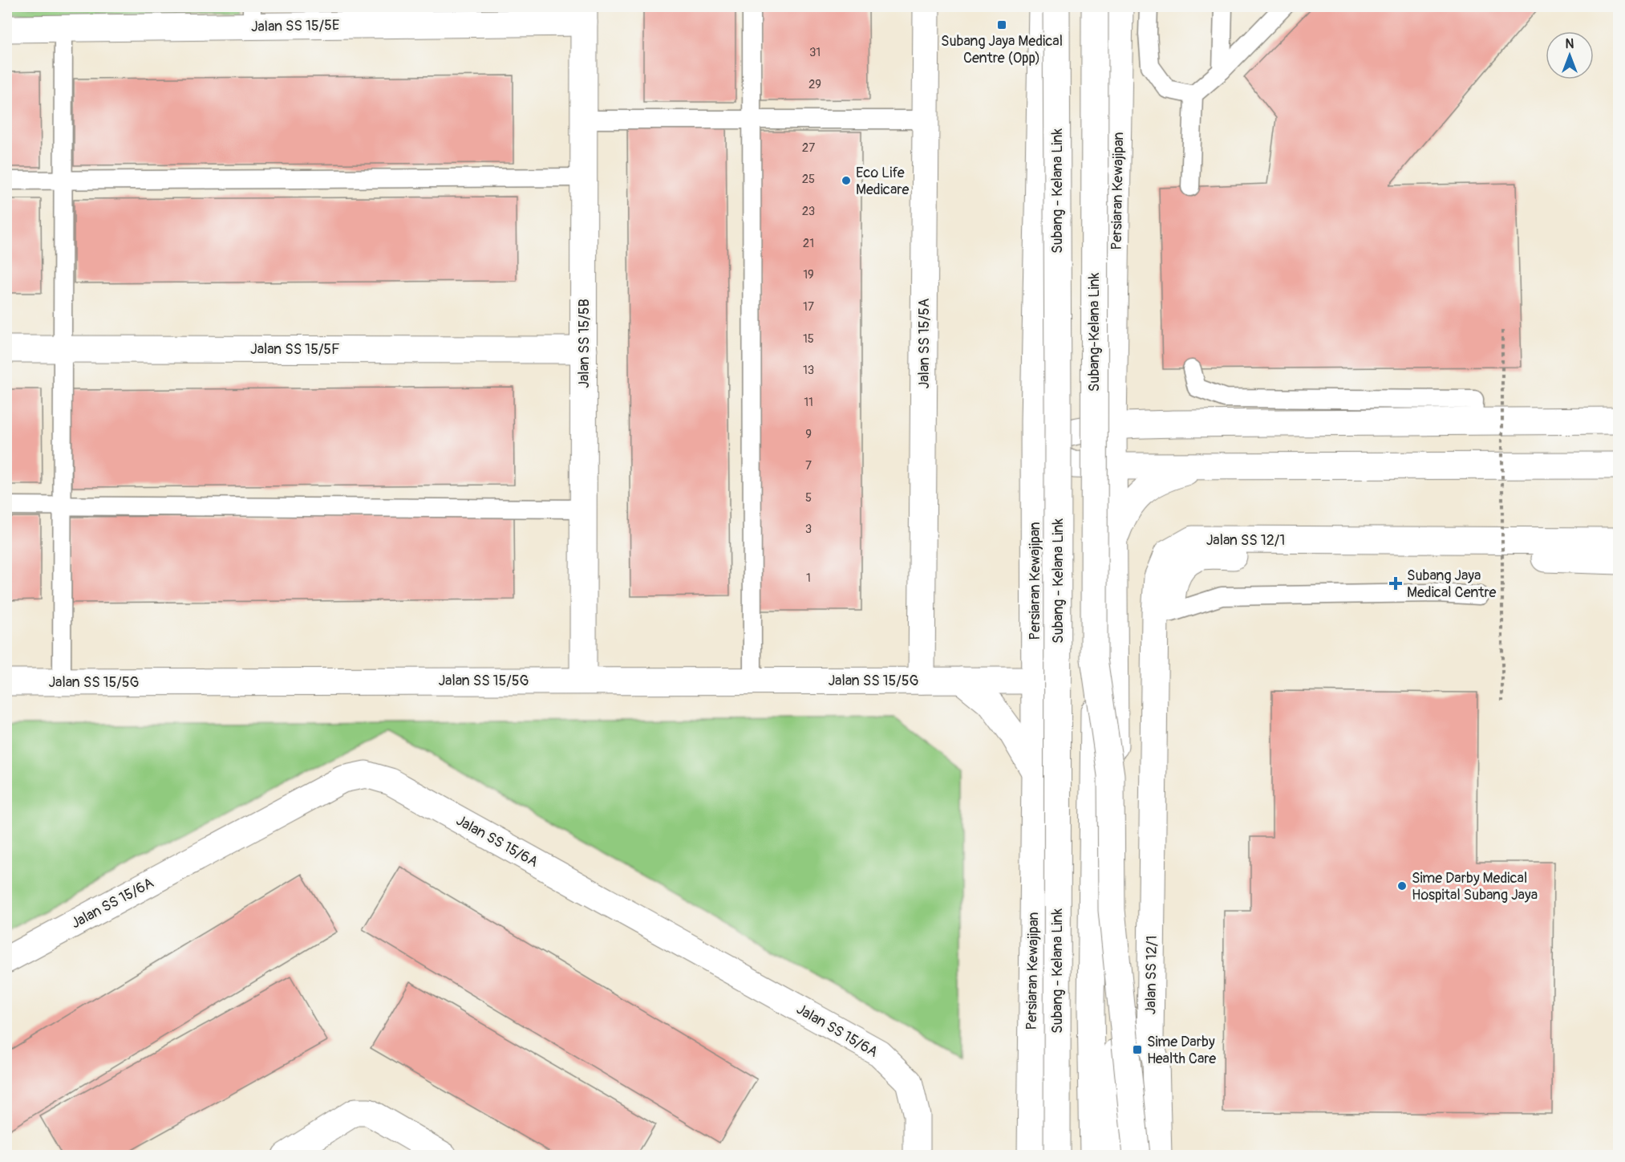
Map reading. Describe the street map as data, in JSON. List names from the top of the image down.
{
  "streets": {
    "street": [
      "Jalan SS 15/5E",
      "Subang - Kelana Link",
      "Persiaran Kewajipan",
      "Subang-Kelana Link",
      "Jalan SS 15/5B",
      "Jalan SS 15/5A",
      "Jalan SS 15/5F",
      "Jalan SS 12/1",
      "Jalan SS 15/5G",
      "Jalan SS 15/6A"
    ]
  },
  "crossings": [
    ["Jalan SS 15/5E", "Jalan SS 15/5B"],
    ["Persiaran Kewajipan", "Jalan SS 15/5G"],
    ["Jalan SS 15/5B", "Jalan SS 15/5F"],
    ["Jalan SS 15/5B", "Jalan SS 15/5G"],
    ["Jalan SS 15/5A", "Jalan SS 15/5G"]
  ],
  "places": {
    "transit": ["Subang Jaya Medical Centre (Opp)", "Sime Darby Health Care"],
    "other": ["Eco Life Medicare", "Sime Darby Medical Hospital Subang Jaya"],
    "health": ["Subang Jaya Medical Centre"]
  },
  "house_numbers": [
    "31",
    "29",
    "27",
    "25",
    "23",
    "21",
    "19",
    "17",
    "15",
    "13",
    "11",
    "9",
    "7",
    "5",
    "3",
    "1"
  ],
  "north": "top"
}
